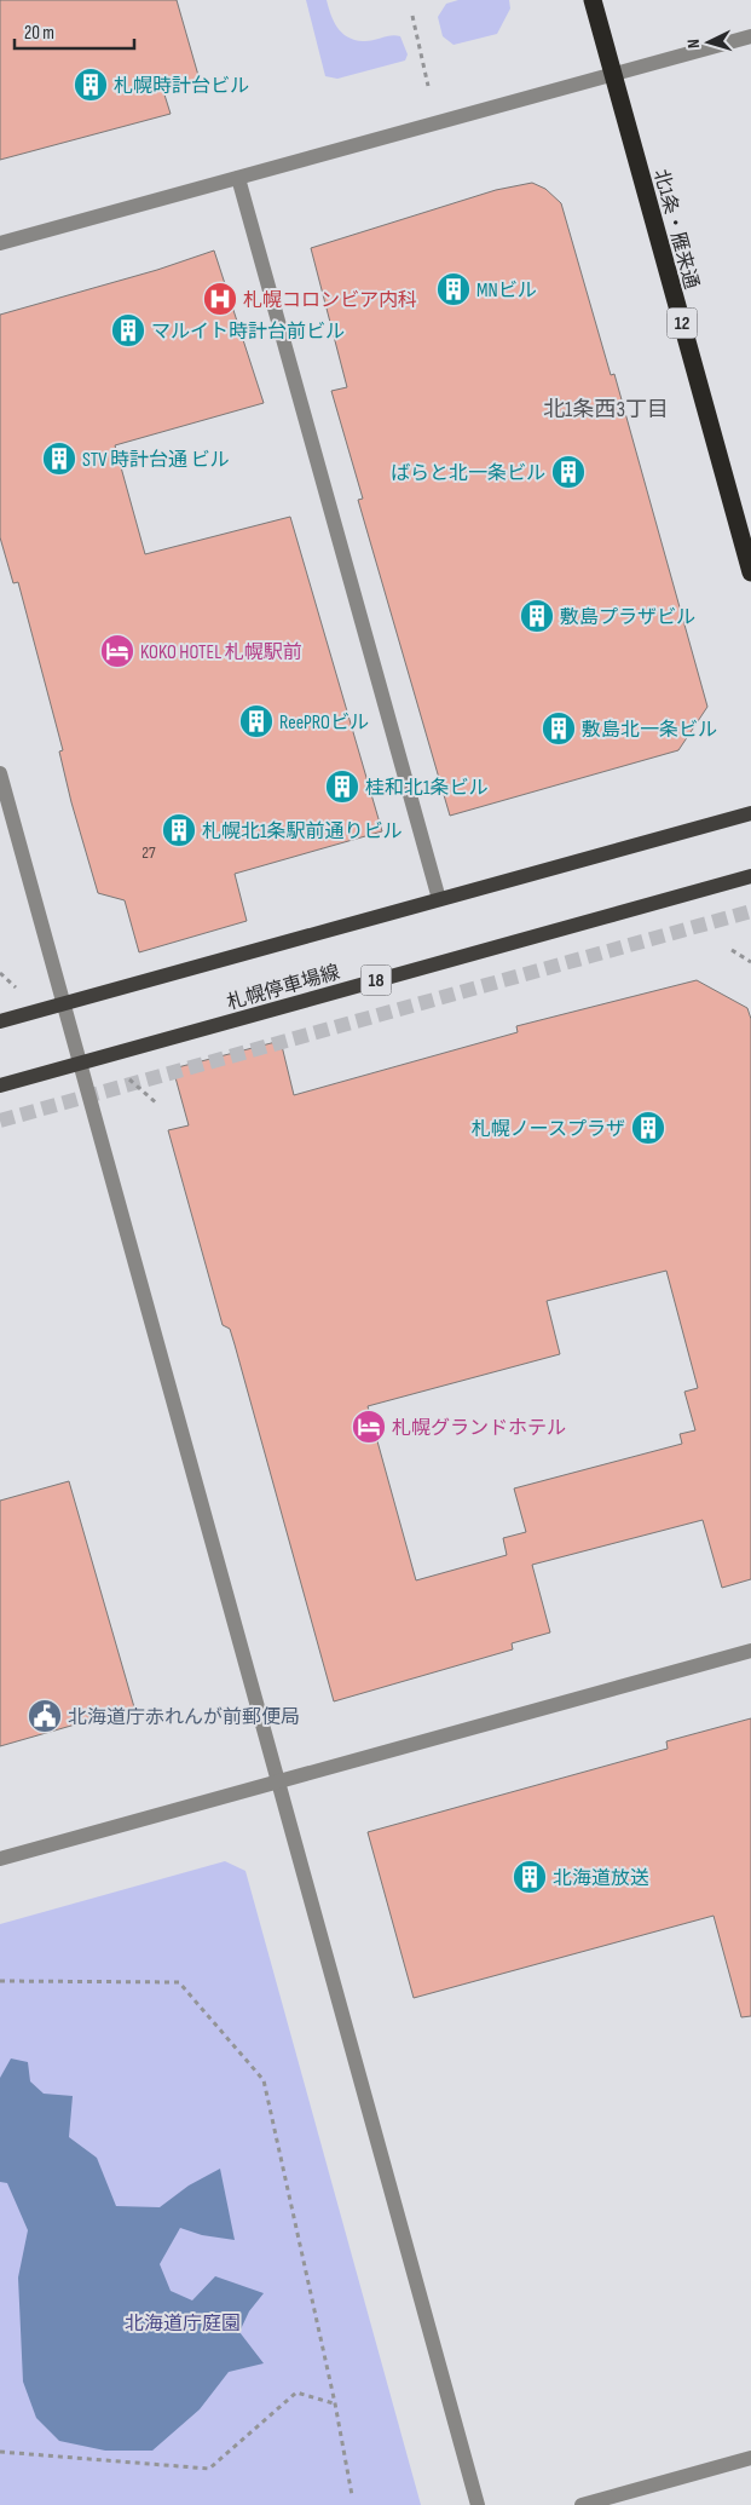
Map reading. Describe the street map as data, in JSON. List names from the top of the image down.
{
  "streets": {
    "highway": ["北1条・雁来通", "12"],
    "main road": ["18", "札幌停車場線"]
  },
  "districts": ["北1条西3丁目"],
  "parks": ["北海道庁庭園"],
  "places": {
    "building": [
      "札幌時計台ビル",
      "MNビル",
      "マルイト時計台前ビル",
      "STV 時計台通 ビル",
      "ばらと北一条ビル",
      "敷島プラザビル",
      "ReePROビル",
      "敷島北一条ビル",
      "桂和北1条ビル",
      "札幌北1条駅前通りビル",
      "札幌ノースプラザ",
      "北海道放送"
    ],
    "hospital": ["札幌コロンビア内科"],
    "hotel": ["KOKO HOTEL 札幌駅前", "札幌グランドホテル"],
    "public building": ["北海道庁赤れんが前郵便局"]
  },
  "house_numbers": ["27"],
  "scale_bar": "20 m",
  "north": "left"
}
